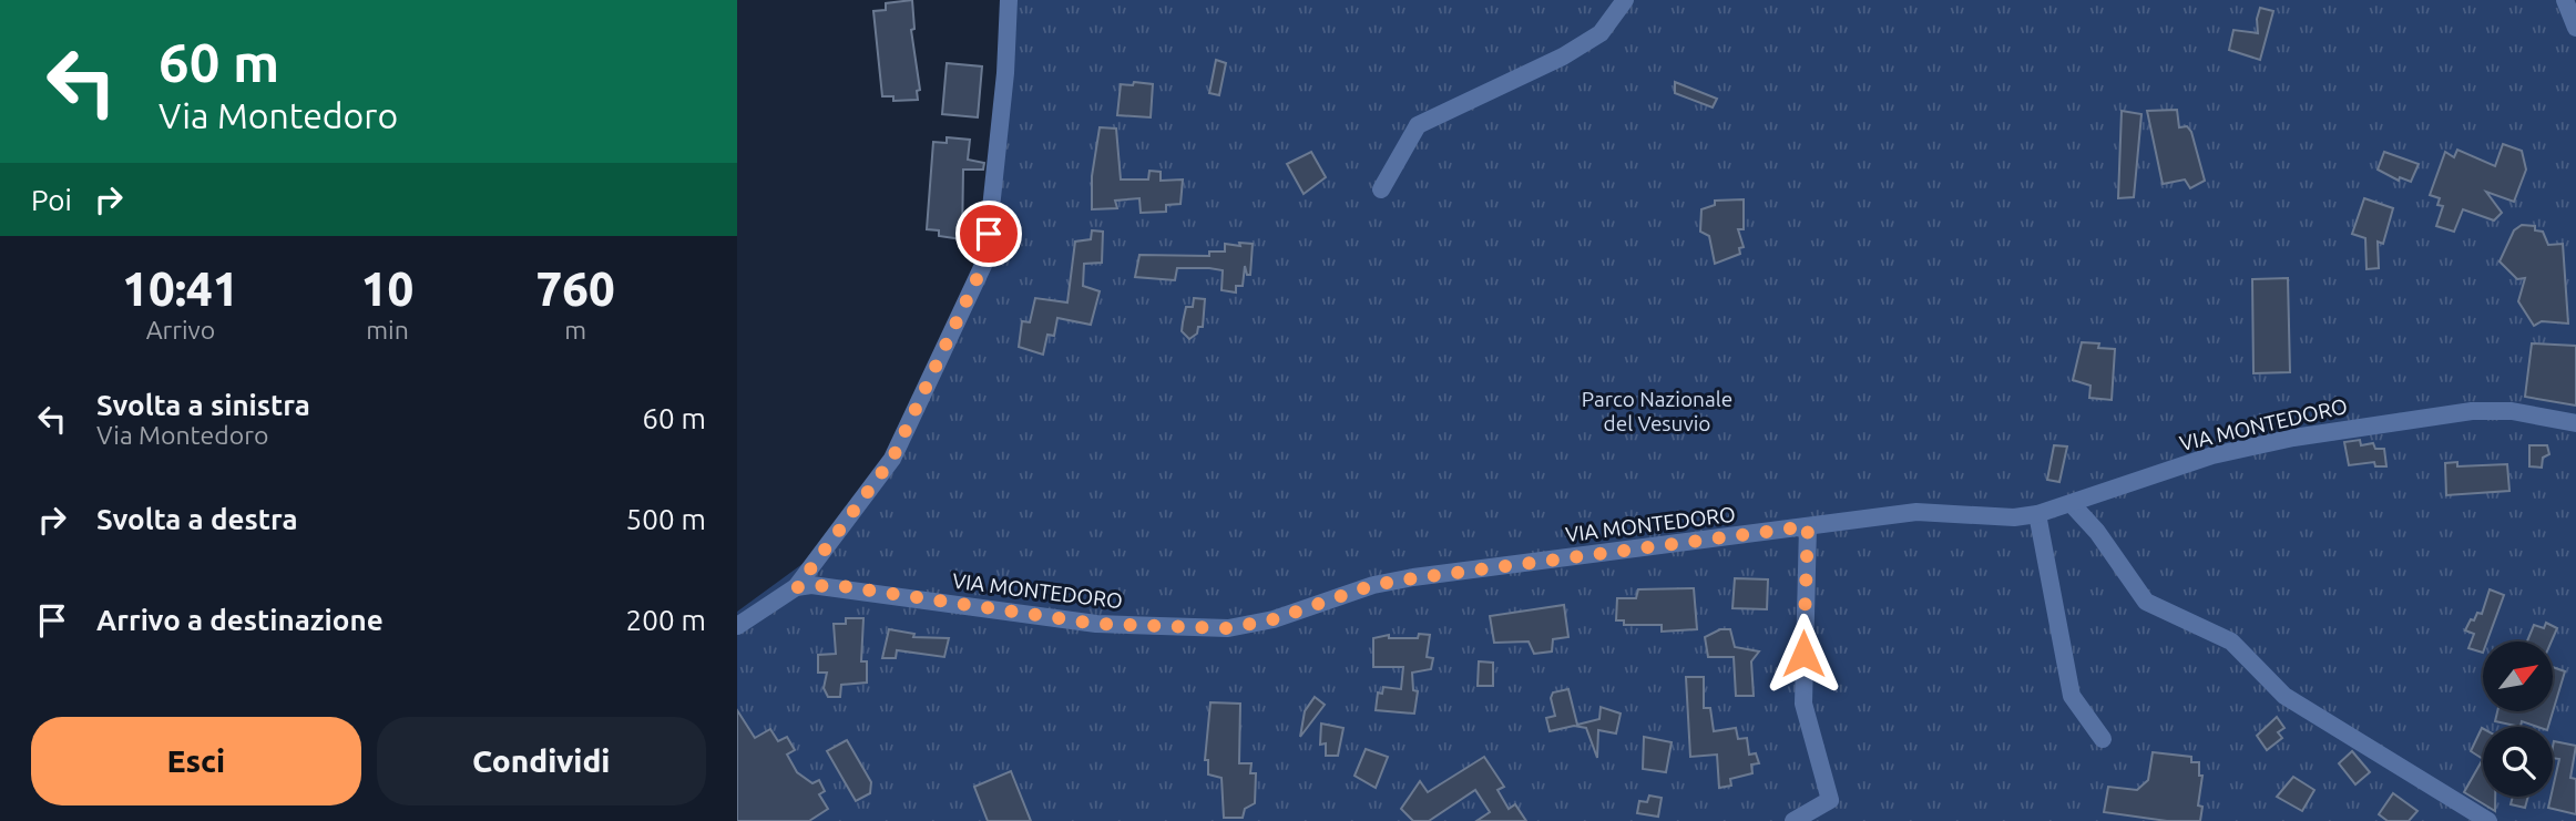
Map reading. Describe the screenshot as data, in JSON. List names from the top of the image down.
{
  "streets": {
    "street": ["VIA MONTEDORO"]
  },
  "parks": ["Parco Nazionale del Vesuvio"],
  "north": "top right",
  "page": {
    "turn": ["60 m", "Via Montedoro"],
    "then": "Poi",
    "eta": [
      "10:41",
      "Arrivo",
      "10",
      "min",
      "760",
      "m"
    ],
    "list": [
      {
        "name": "Svolta a sinistra",
        "note": "Via Montedoro",
        "value": "60 m"
      },
      {
        "name": "Svolta a destra",
        "value": "500 m"
      },
      {
        "name": "Arrivo a destinazione",
        "value": "200 m"
      }
    ],
    "buttons": ["Esci", "Condividi"]
  }
}
